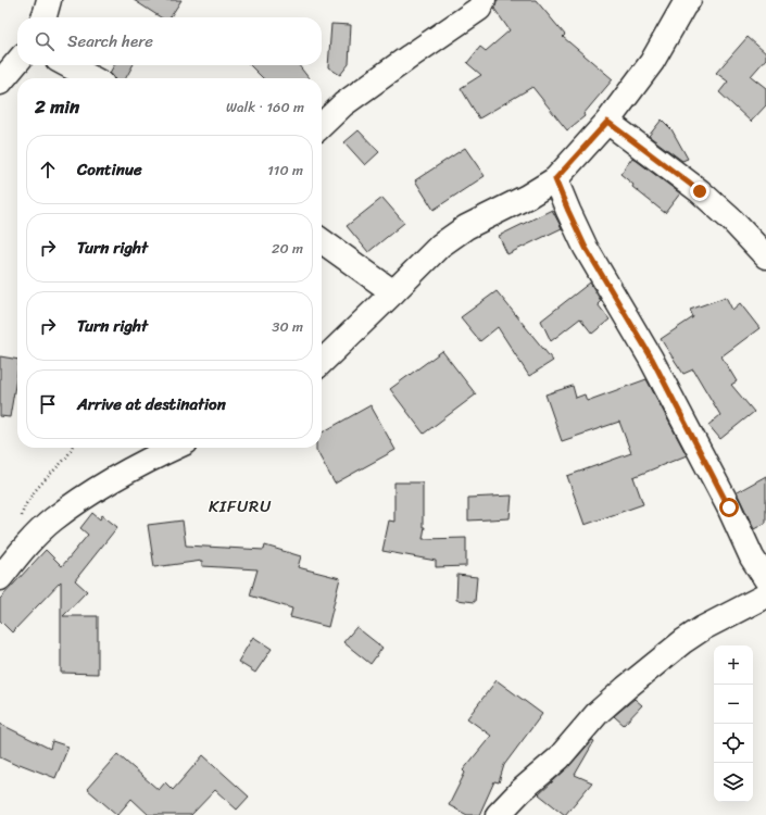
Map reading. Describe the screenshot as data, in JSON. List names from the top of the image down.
{
  "districts": ["KIFURU"],
  "page": {
    "search": "Search here",
    "heading": ["2 min", "Walk · 160 m"],
    "list": [
      ["Continue", "110 m"],
      ["Turn right", "20 m"],
      ["Turn right", "30 m"],
      "Arrive at destination"
    ],
    "map_buttons": ["+", "−"]
  }
}
